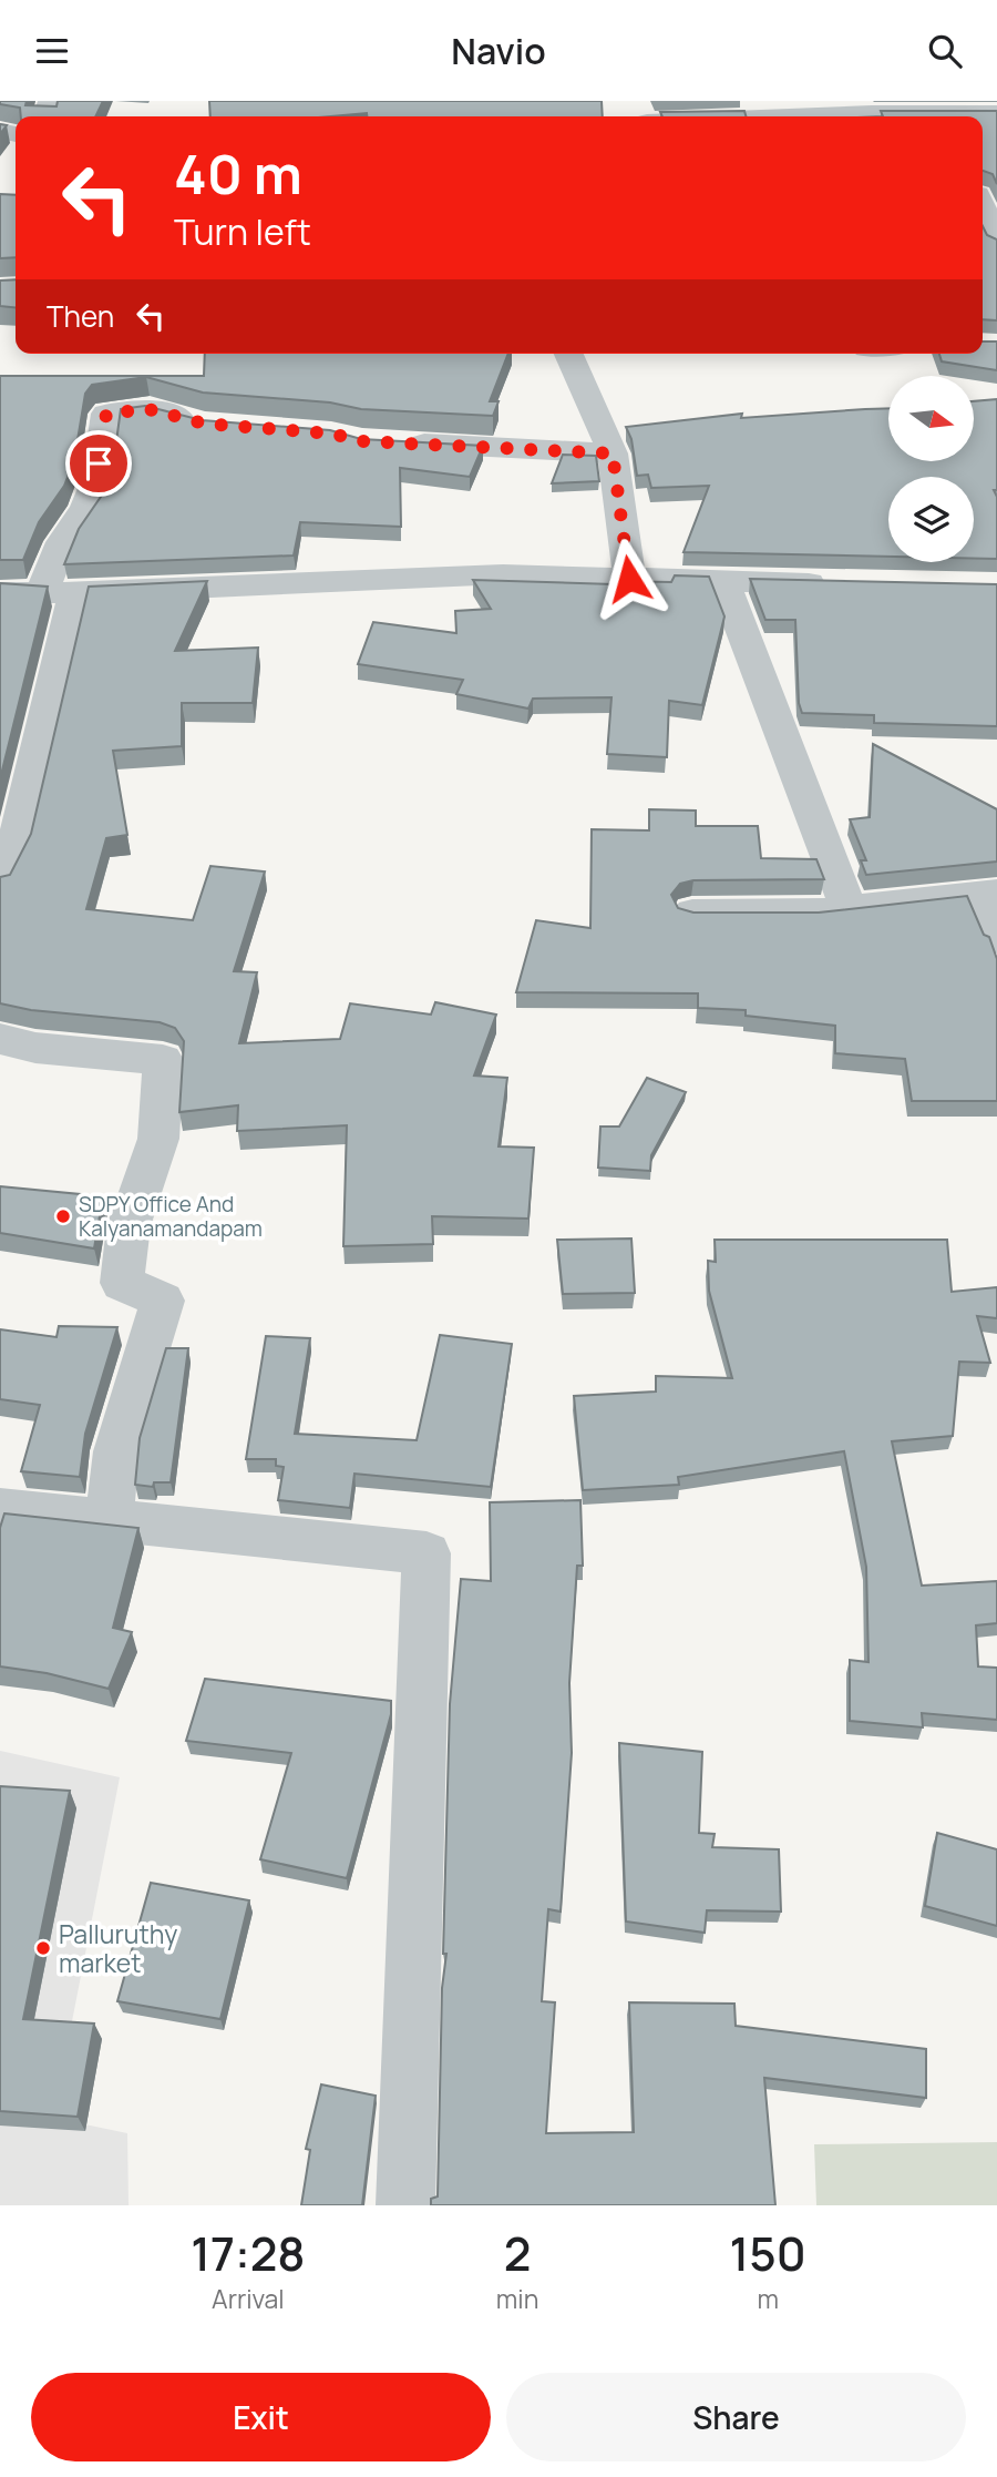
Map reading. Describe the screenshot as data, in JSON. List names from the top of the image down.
{
  "places": ["SDPY Office And Kalyanamandapam", "Palluruthy market"],
  "north": "right",
  "page": {
    "header": "Navio",
    "turn": ["40 m", "Turn left"],
    "then": "Then",
    "eta": [
      "17:28",
      "Arrival",
      "2",
      "min",
      "150",
      "m"
    ],
    "buttons": ["Exit", "Share"]
  }
}
